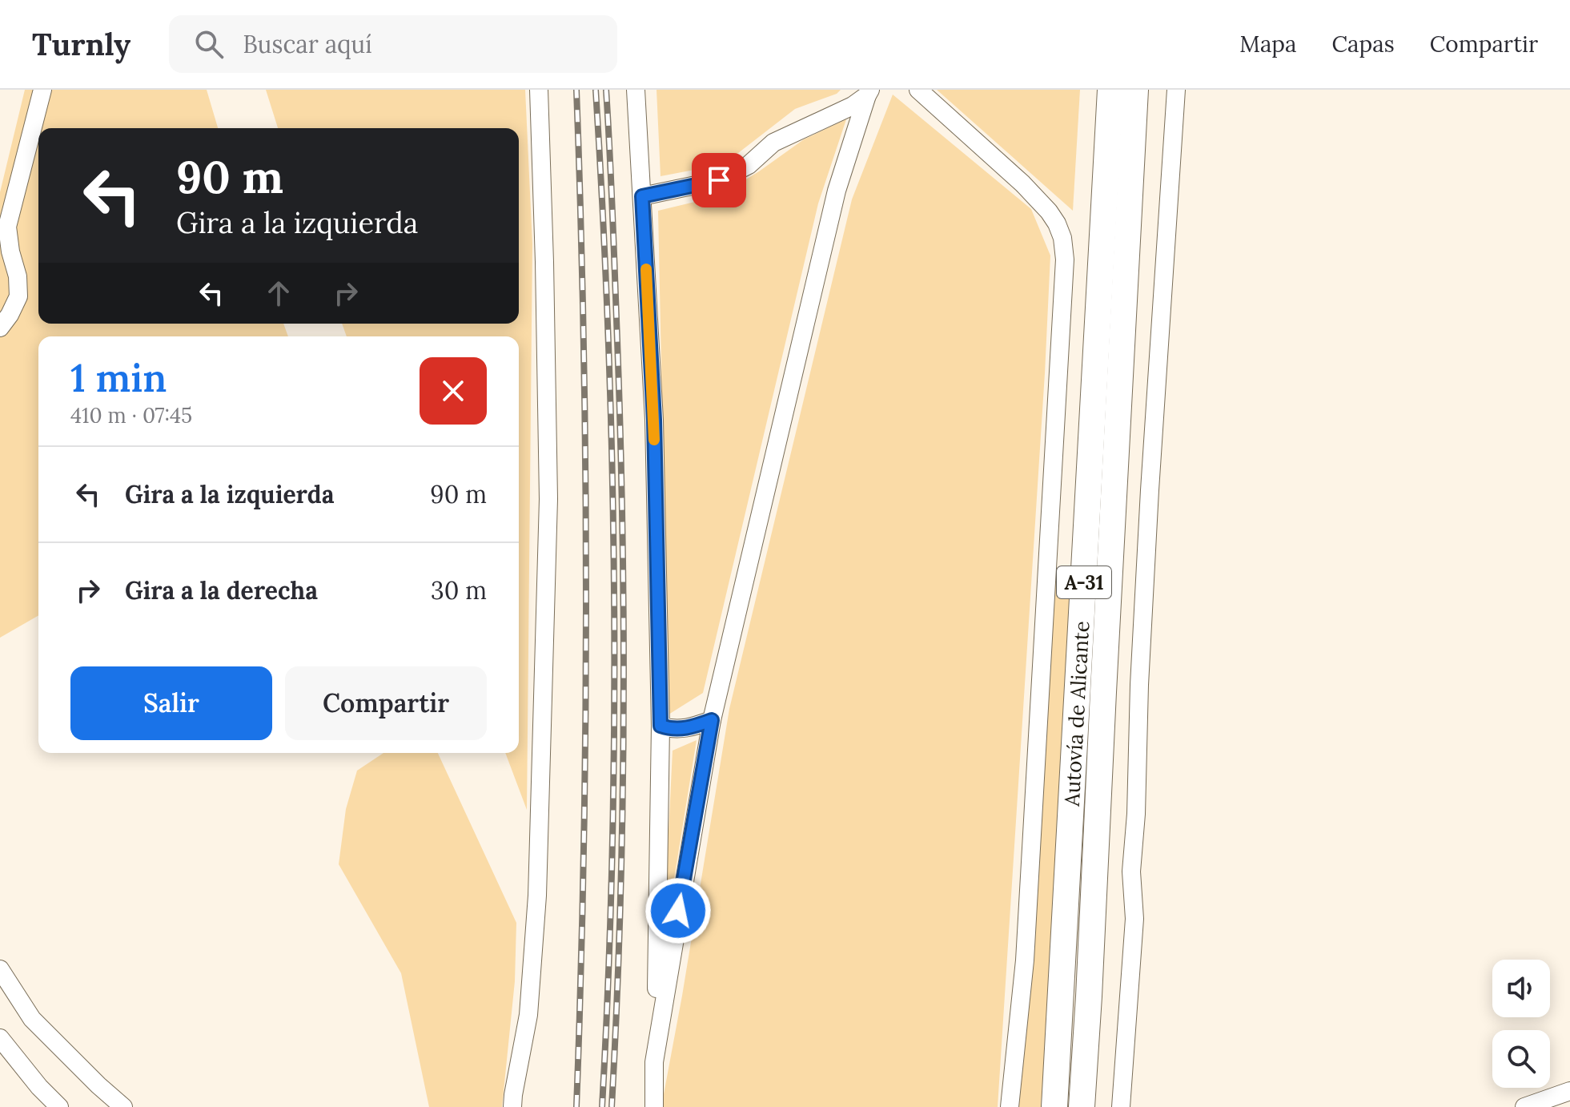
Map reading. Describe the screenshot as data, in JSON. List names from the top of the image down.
{
  "streets": {
    "highway": ["A-31", "Autovía de Alicante"]
  },
  "page": {
    "header": "Turnly",
    "search": "Buscar aquí",
    "nav": ["Mapa", "Capas", "Compartir"],
    "turn": ["90 m", "Gira a la izquierda"],
    "heading": ["1 min", "410 m · 07:45"],
    "list": [
      {
        "name": "Gira a la izquierda",
        "value": "90 m"
      },
      {
        "name": "Gira a la derecha",
        "value": "30 m"
      }
    ],
    "buttons": ["Salir", "Compartir"]
  }
}
